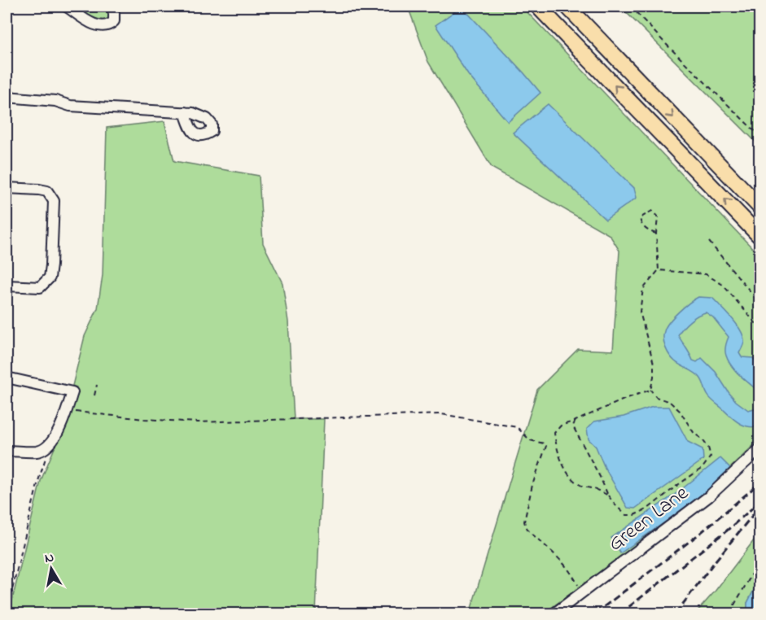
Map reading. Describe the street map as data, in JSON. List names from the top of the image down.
{
  "streets": {
    "street": ["Green Lane"]
  },
  "north": "top"
}
